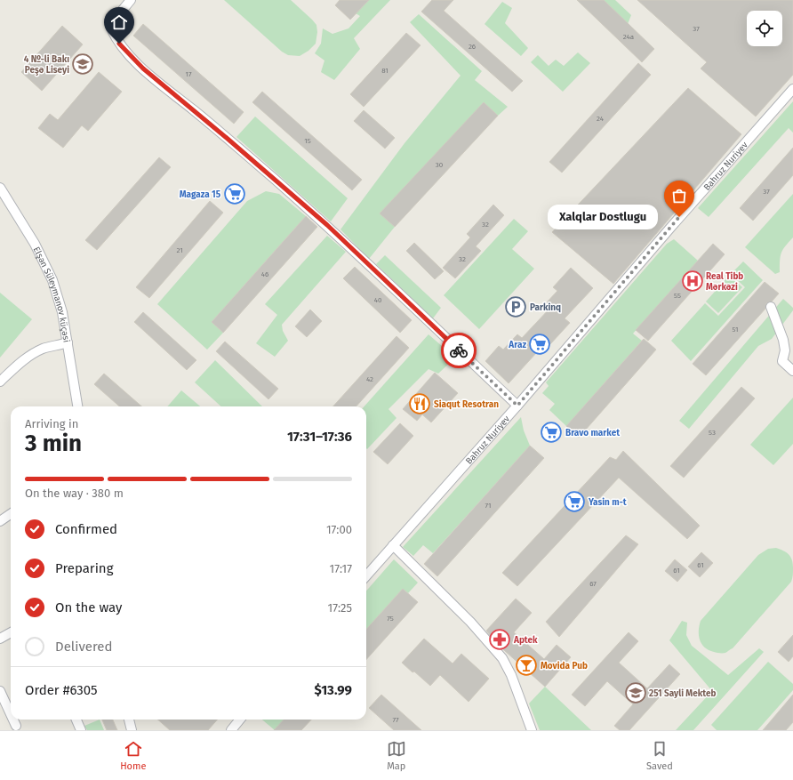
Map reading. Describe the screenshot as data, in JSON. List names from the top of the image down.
{
  "streets": {
    "street": ["Bahruz Nuriyev", "Elşən Süleymanov küçəsi"]
  },
  "places": {
    "school or university": ["4 №-li Bakı Peşə Liseyi", "251 Sayli Mekteb"],
    "supermarket": [
      "Magaza 15",
      "Araz",
      "Bravo market",
      "Yasin m-t"
    ],
    "other": ["Xalqlar Dostlugu"],
    "hospital": ["Real Tibb Mərkəzi"],
    "parking": ["Parkinq"],
    "restaurant": ["Siaqut Resotran"],
    "pharmacy": ["Aptek"],
    "bar": ["Movida Pub"]
  },
  "house_numbers": [
    "37",
    "24a",
    "26",
    "81",
    "17",
    "24",
    "15",
    "30",
    "37",
    "32",
    "21",
    "32",
    "46",
    "55",
    "40",
    "51",
    "42",
    "53",
    "71",
    "61",
    "61",
    "67",
    "75",
    "77"
  ],
  "page": {
    "bubble": "Xalqlar Dostlugu",
    "heading": ["3 min", "Arriving in", "17:31–17:36"],
    "panel": ["Order #6305", "$13.99"],
    "bar": "On the way · 380 m",
    "list": [
      ["Confirmed", "17:00"],
      ["Preparing", "17:17"],
      ["On the way", "17:25"],
      "Delivered"
    ],
    "tabs": ["Home", "Map", "Saved"]
  }
}
